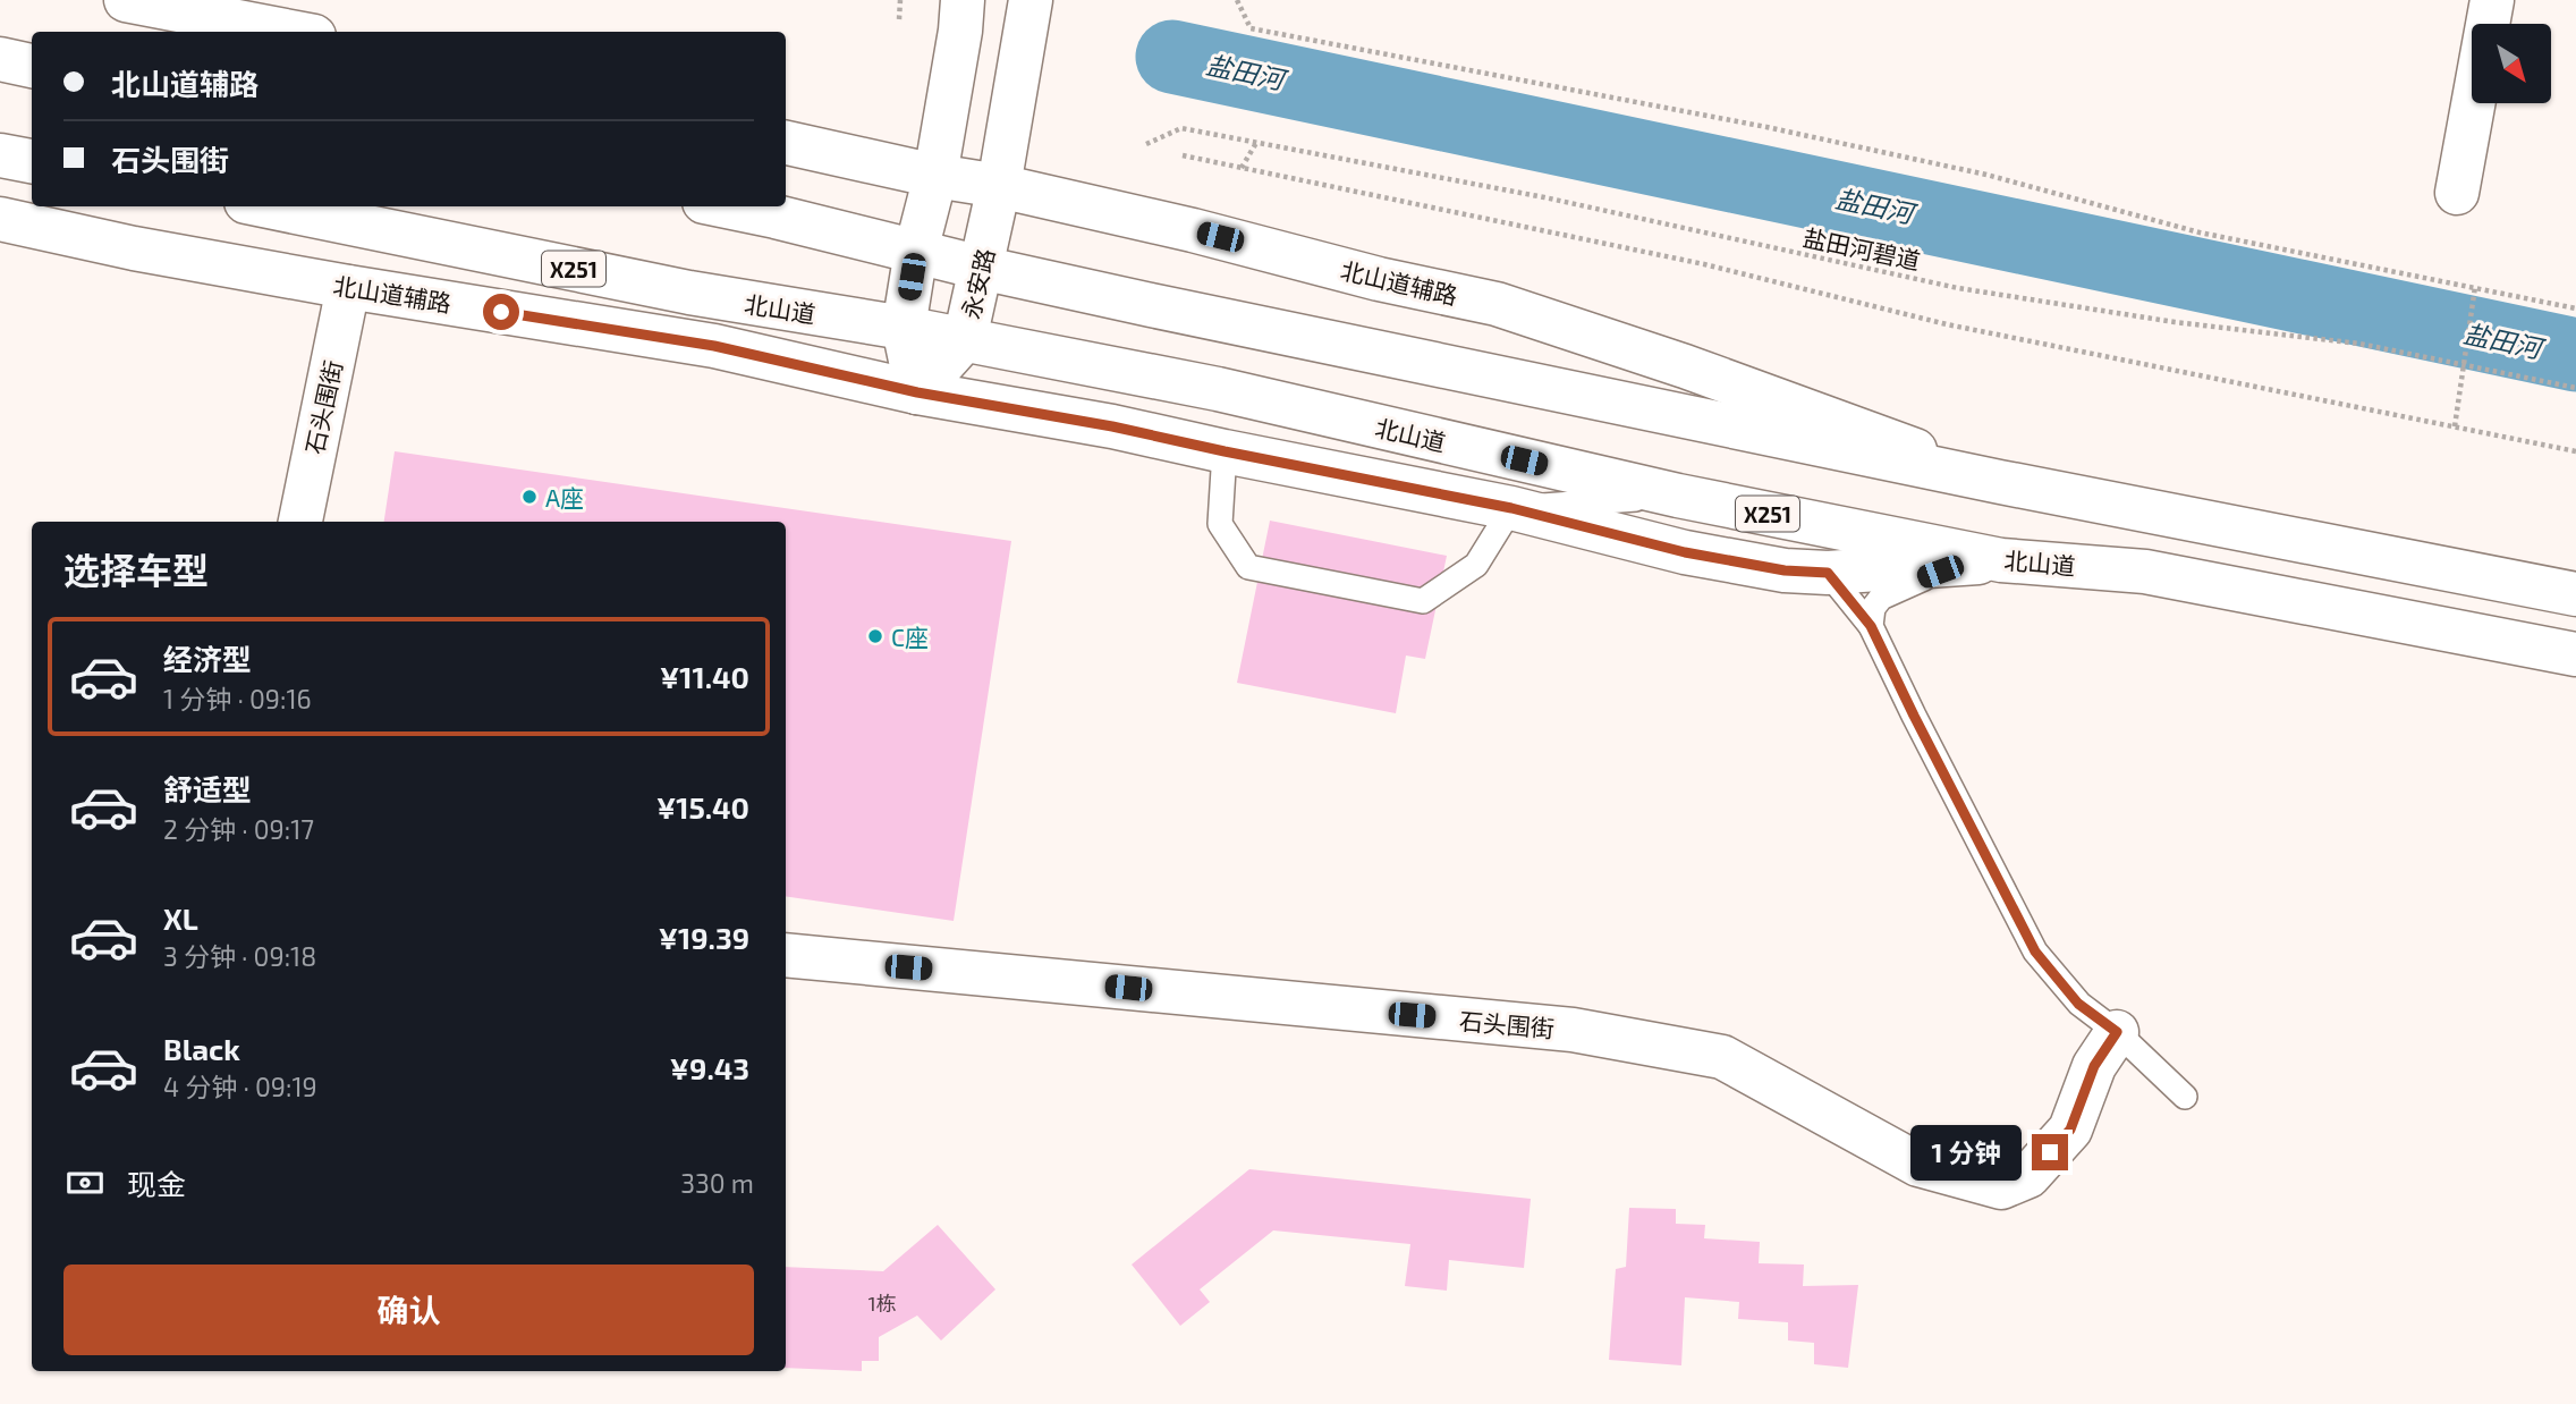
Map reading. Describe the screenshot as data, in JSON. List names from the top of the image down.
{
  "streets": {
    "street": [
      "X251",
      "北山道辅路",
      "永安路",
      "北山道",
      "石头围街"
    ],
    "path": ["盐田河碧道"]
  },
  "crossings": [
    ["北山道辅路", "永安路"],
    ["北山道辅路", "北山道"],
    ["北山道辅路", "石头围街"],
    ["永安路", "北山道"]
  ],
  "water": ["盐田河"],
  "places": ["A座", "C座"],
  "house_numbers": ["1栋"],
  "north": "bottom right",
  "page": {
    "banner": ["北山道辅路", "石头围街"],
    "heading": "选择车型",
    "list": [
      {
        "name": "经济型",
        "note": "1 分钟 · 09:16",
        "value": "¥11.40"
      },
      {
        "name": "舒适型",
        "note": "2 分钟 · 09:17",
        "value": "¥15.40"
      },
      {
        "name": "XL",
        "note": "3 分钟 · 09:18",
        "value": "¥19.39"
      },
      {
        "name": "Black",
        "note": "4 分钟 · 09:19",
        "value": "¥9.43"
      }
    ],
    "bubble": "1 分钟",
    "pay": ["现金", "330 m"],
    "buttons": "确认"
  }
}
